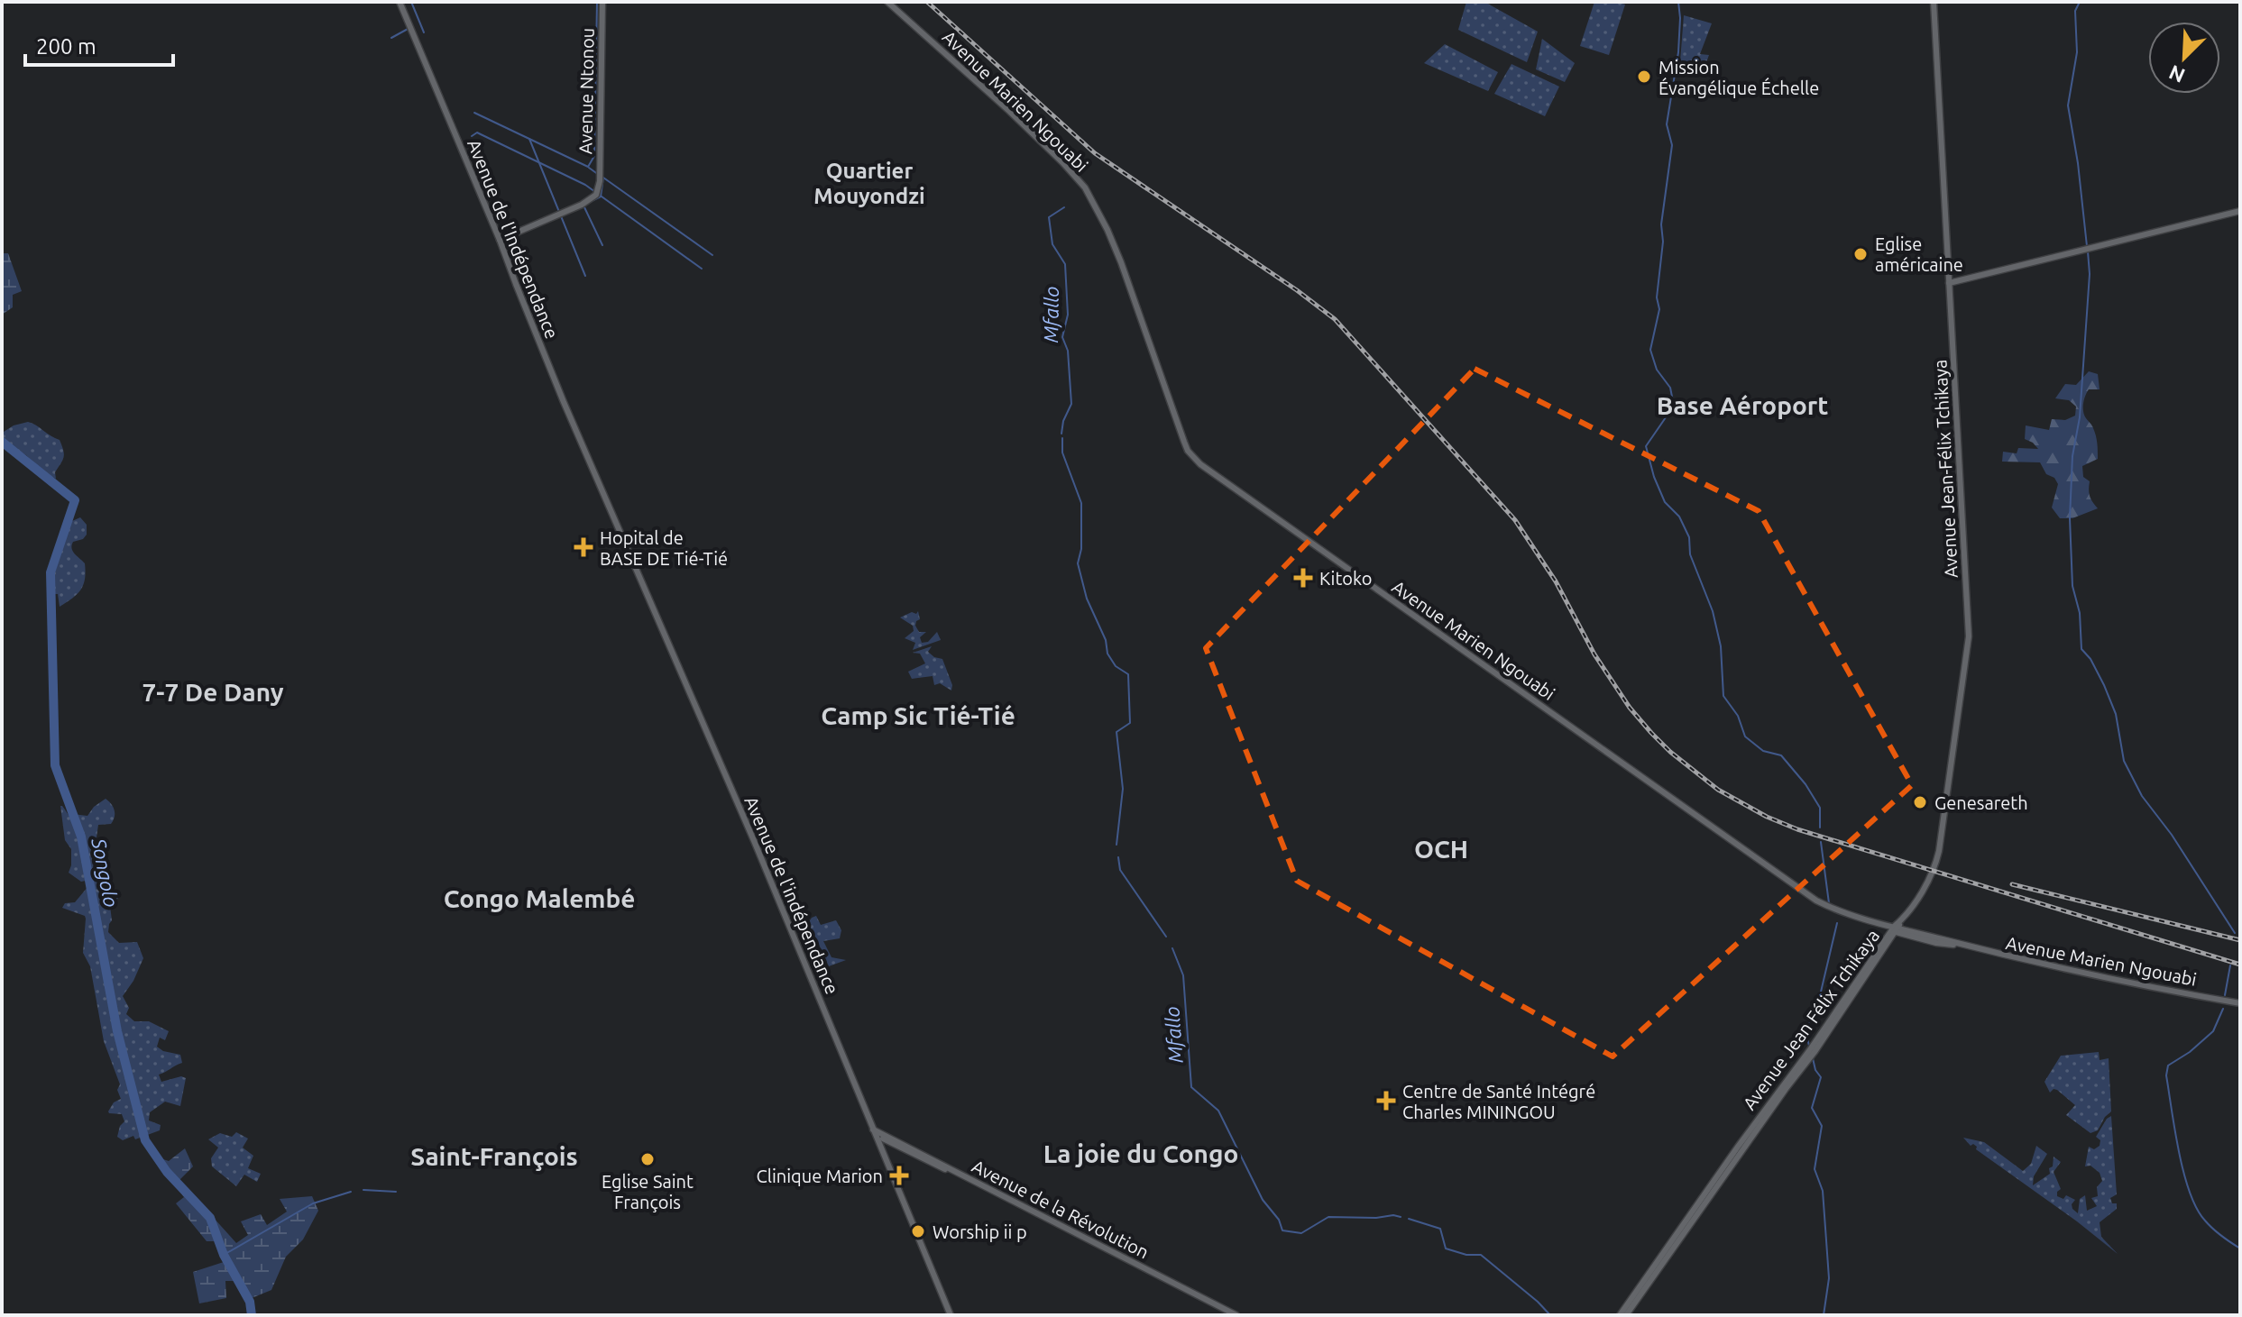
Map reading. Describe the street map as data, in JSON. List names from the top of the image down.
{
  "streets": {
    "street": [
      "Avenue Ntonou",
      "Avenue Marien Ngouabi",
      "Avenue de l'Indépendance",
      "Avenue Jean-Félix Tchikaya",
      "Avenue de l'indépendance",
      "Avenue Jean Félix Tchikaya",
      "Avenue de la Révolution"
    ]
  },
  "crossings": [
    ["Avenue Ntonou", "Avenue de l'Indépendance"],
    ["Avenue Marien Ngouabi", "Avenue Jean-Félix Tchikaya"],
    ["Avenue Marien Ngouabi", "Avenue Jean Félix Tchikaya"],
    ["Avenue de l'Indépendance", "Avenue de l'indépendance"],
    ["Avenue Jean-Félix Tchikaya", "Avenue Jean Félix Tchikaya"],
    ["Avenue de l'indépendance", "Avenue de la Révolution"]
  ],
  "districts": [
    "Quartier Mouyondzi",
    "Base Aéroport",
    "7-7 De Dany",
    "Camp Sic Tié-Tié",
    "OCH",
    "Congo Malembé",
    "La joie du Congo",
    "Saint-François"
  ],
  "water": ["Mfallo", "Songolo"],
  "places": {
    "other": [
      "Mission Évangélique Échelle",
      "Eglise américaine",
      "Genesareth",
      "Eglise Saint François",
      "Worship ii p"
    ],
    "health": [
      "Hopital de BASE DE Tié-Tié",
      "Kitoko",
      "Centre de Santé Intégré Charles MININGOU",
      "Clinique Marion"
    ]
  },
  "scale_bar": "200 m",
  "north": "bottom left"
}
